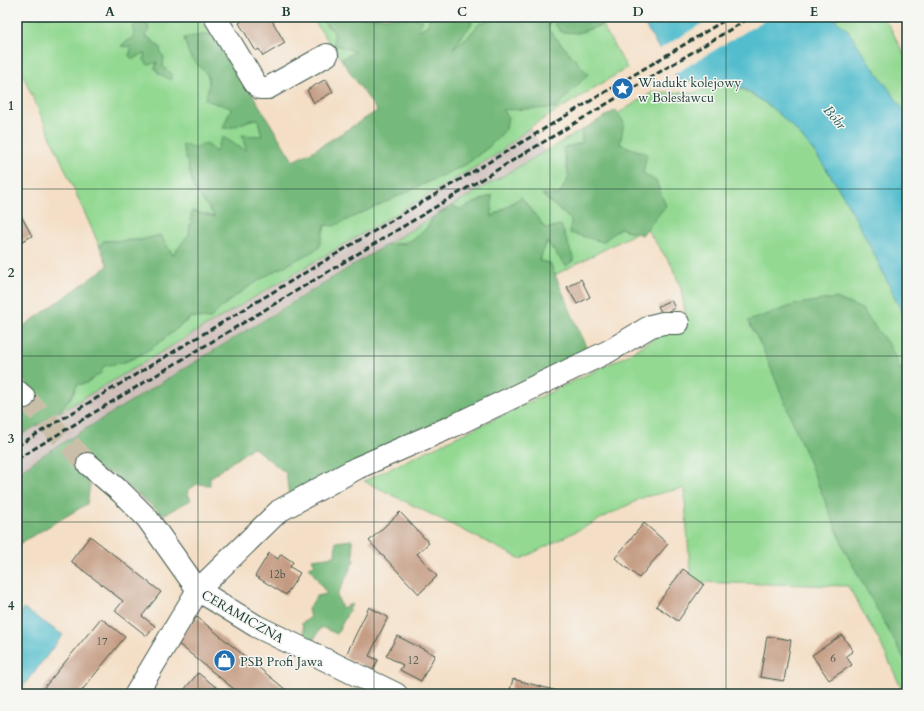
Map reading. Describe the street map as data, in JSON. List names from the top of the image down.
{
  "streets": {
    "street": ["CERAMICZNA"]
  },
  "water": ["Bóbr"],
  "places": {
    "place": ["Wiadukt kolejowy w Bolesławcu"],
    "shop": ["PSB Profi Jawa"]
  },
  "house_numbers": [
    "12b",
    "17",
    "6",
    "12"
  ],
  "grid": {
    "columns": [
      "A",
      "B",
      "C",
      "D",
      "E"
    ],
    "rows": [
      "1",
      "2",
      "3",
      "4"
    ]
  }
}
